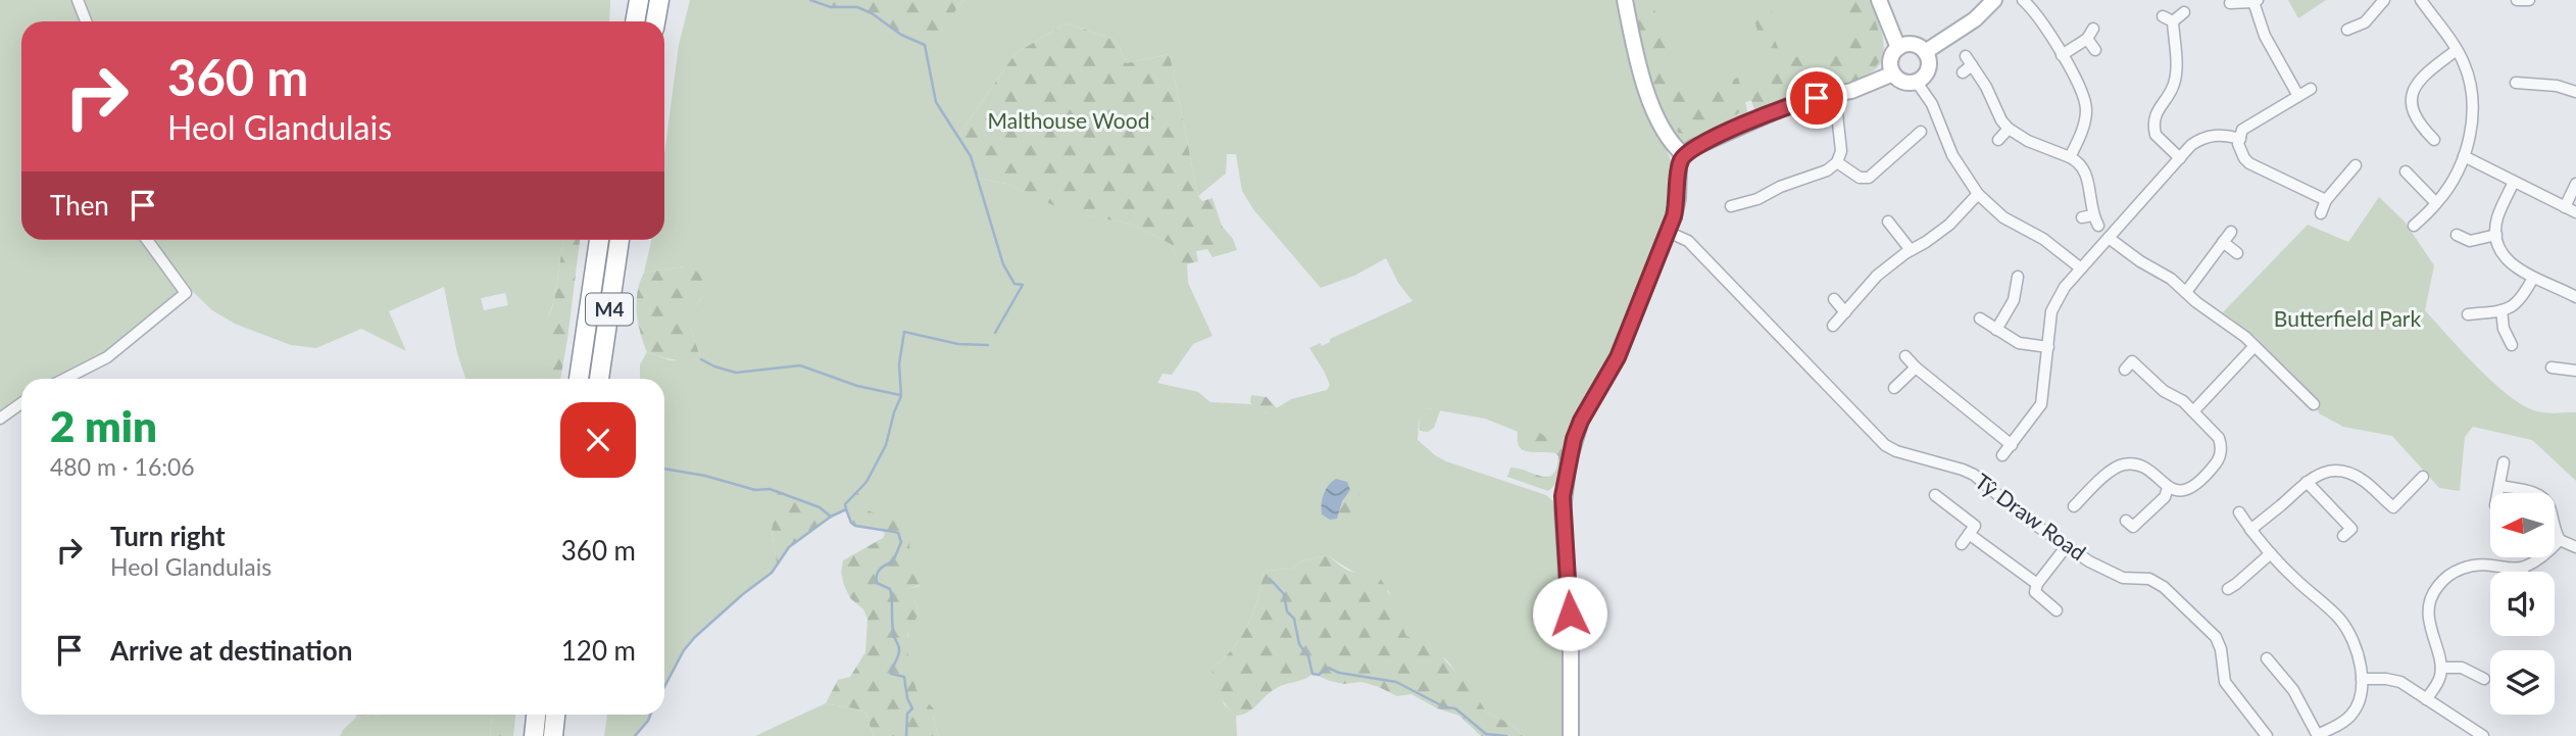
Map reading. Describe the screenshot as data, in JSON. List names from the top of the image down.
{
  "streets": {
    "highway": ["M4"],
    "street": ["Tŷ Draw Road"]
  },
  "parks": ["Malthouse Wood", "Butterfield Park"],
  "north": "left",
  "page": {
    "turn": ["360 m", "Heol Glandulais"],
    "then": "Then",
    "heading": ["2 min", "480 m · 16:06"],
    "list": [
      {
        "name": "Turn right",
        "note": "Heol Glandulais",
        "value": "360 m"
      },
      {
        "name": "Arrive at destination",
        "value": "120 m"
      }
    ]
  }
}
